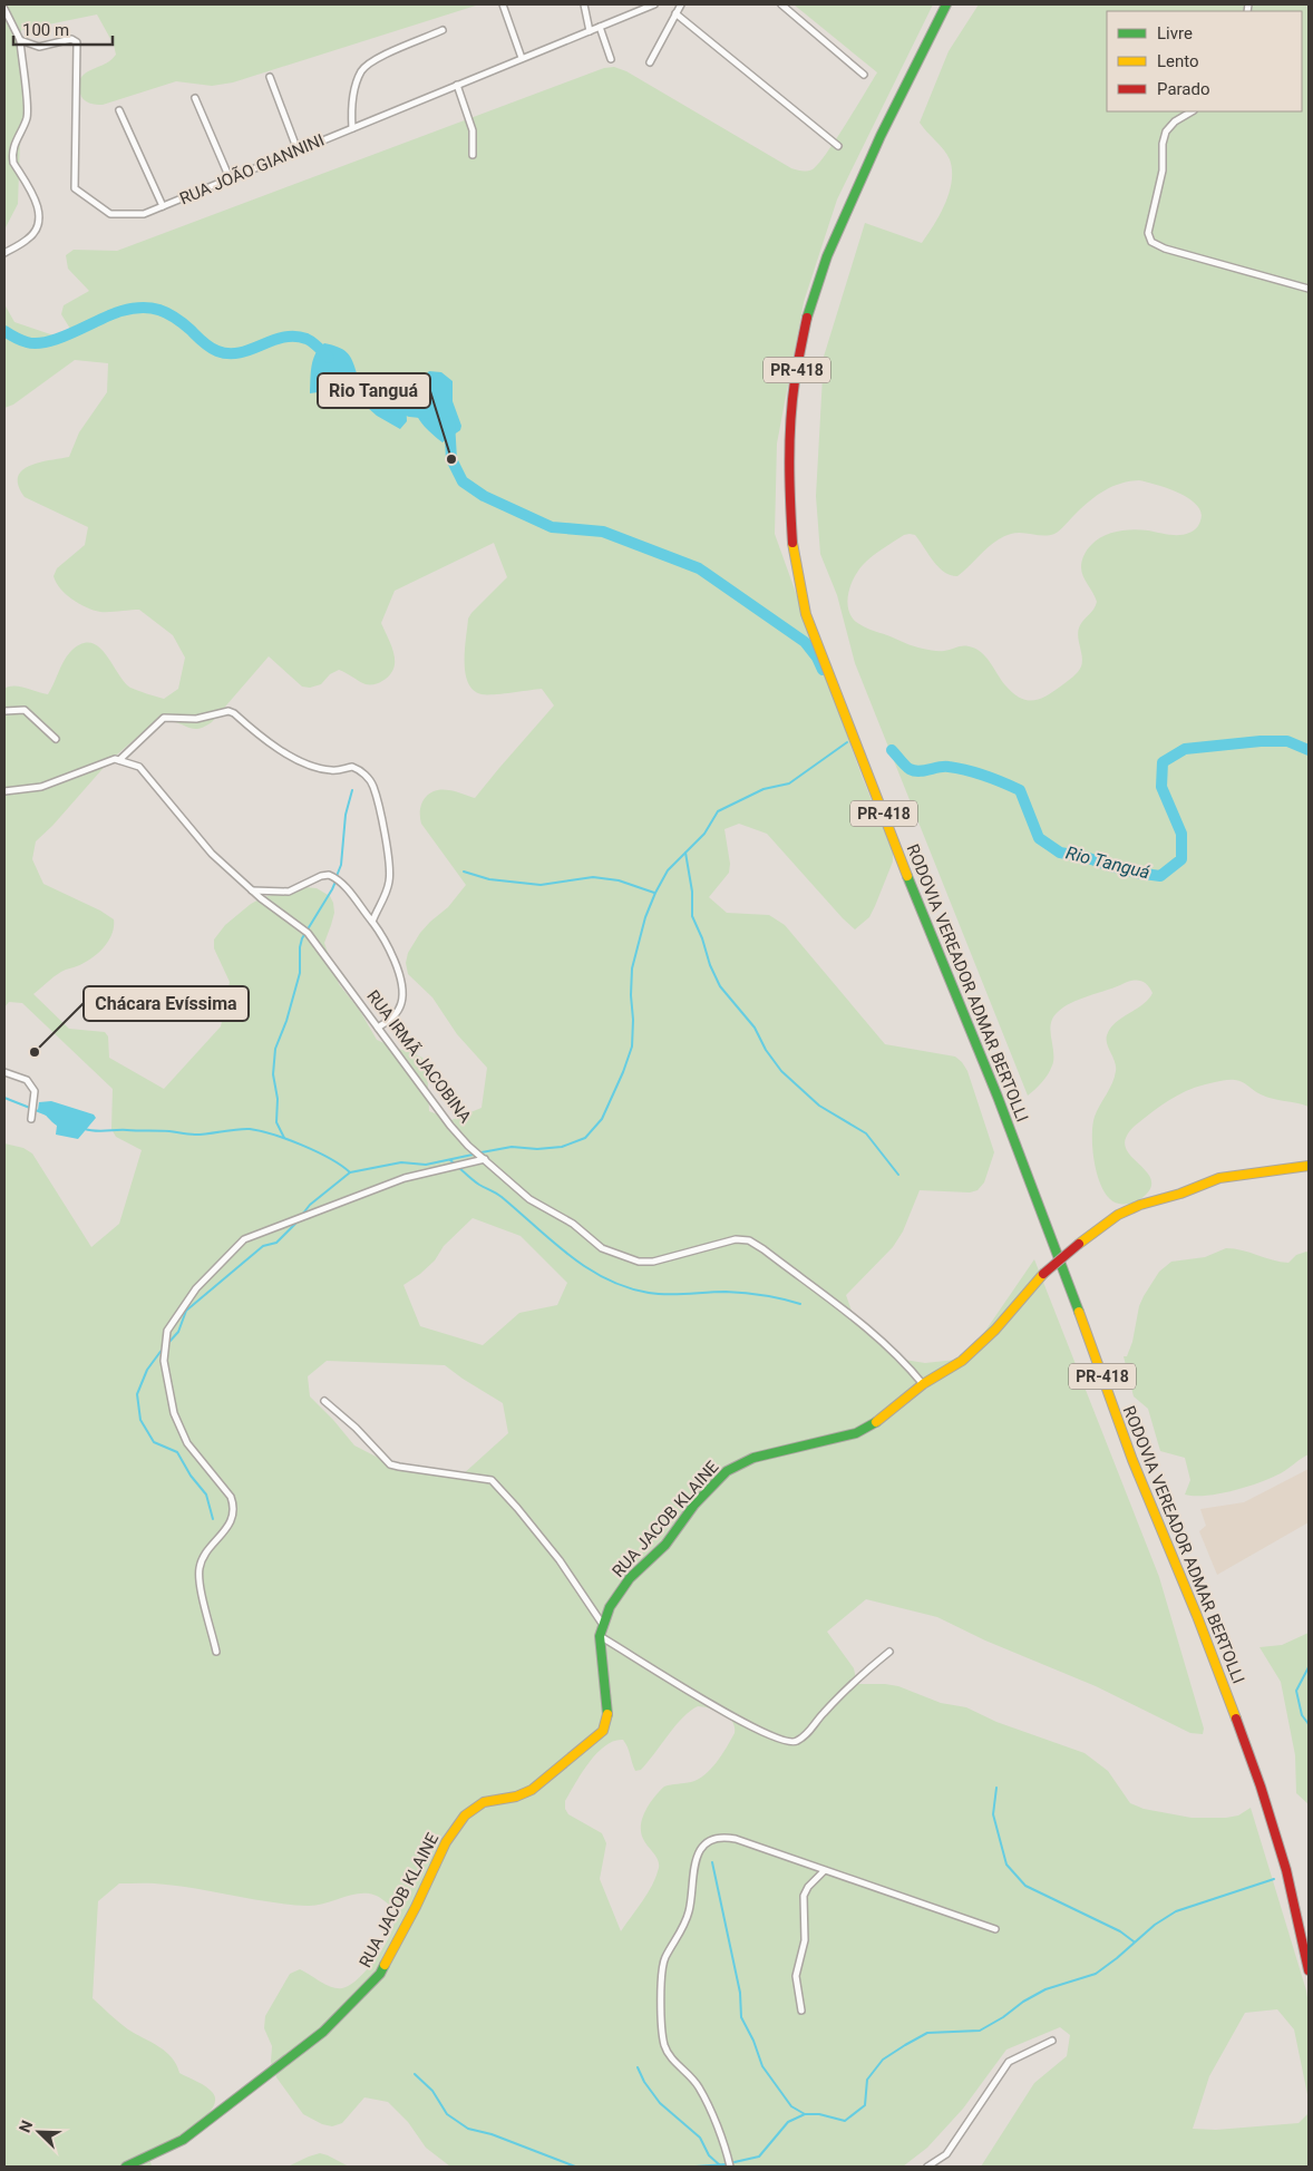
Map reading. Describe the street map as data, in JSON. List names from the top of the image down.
{
  "streets": {
    "main road": ["PR-418", "RODOVIA VEREADOR ADMAR BERTOLLI", "RUA JACOB KLAINE"],
    "street": ["RUA JOÃO GIANNINI", "RUA IRMÃ JACOBINA"]
  },
  "crossings": [
    ["RUA IRMÃ JACOBINA", "RUA JACOB KLAINE"]
  ],
  "water": ["Rio Tanguá"],
  "places": ["Rio Tanguá", "Chácara Evíssima"],
  "legend": ["Livre", "Lento", "Parado"],
  "scale_bar": "100 m",
  "north": "top left"
}
